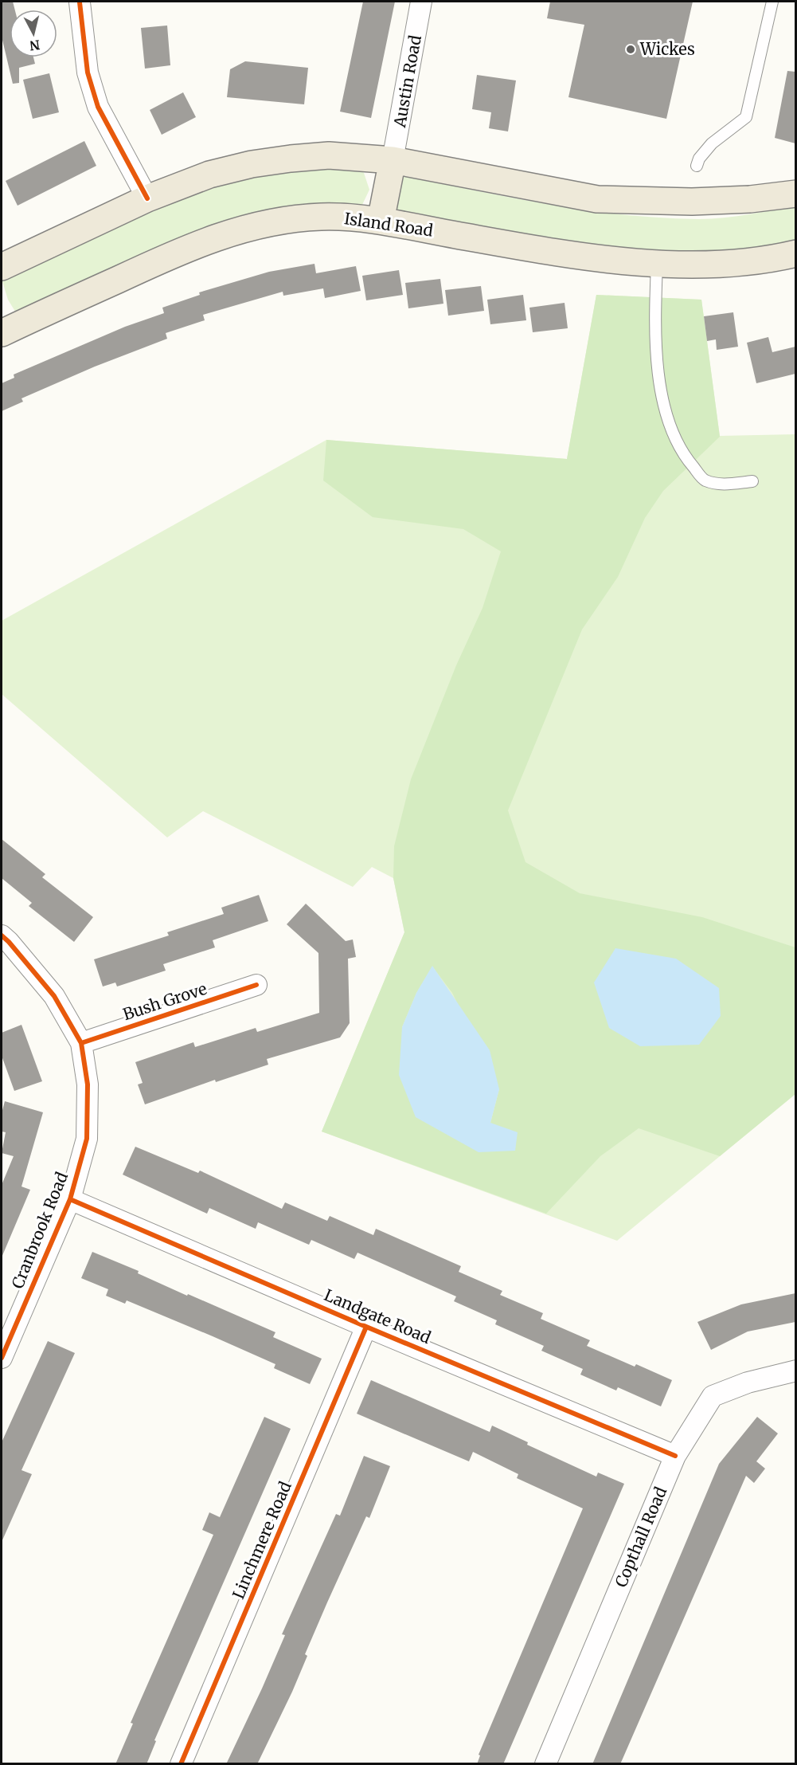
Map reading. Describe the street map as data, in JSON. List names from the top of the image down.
{
  "streets": {
    "main road": ["Island Road"],
    "street": [
      "Austin Road",
      "Bush Grove",
      "Cranbrook Road",
      "Landgate Road",
      "Copthall Road",
      "Linchmere Road"
    ]
  },
  "crossings": [
    ["Bush Grove", "Cranbrook Road"],
    ["Cranbrook Road", "Landgate Road"],
    ["Landgate Road", "Copthall Road"],
    ["Landgate Road", "Linchmere Road"]
  ],
  "places": ["Wickes"],
  "north": "bottom"
}
